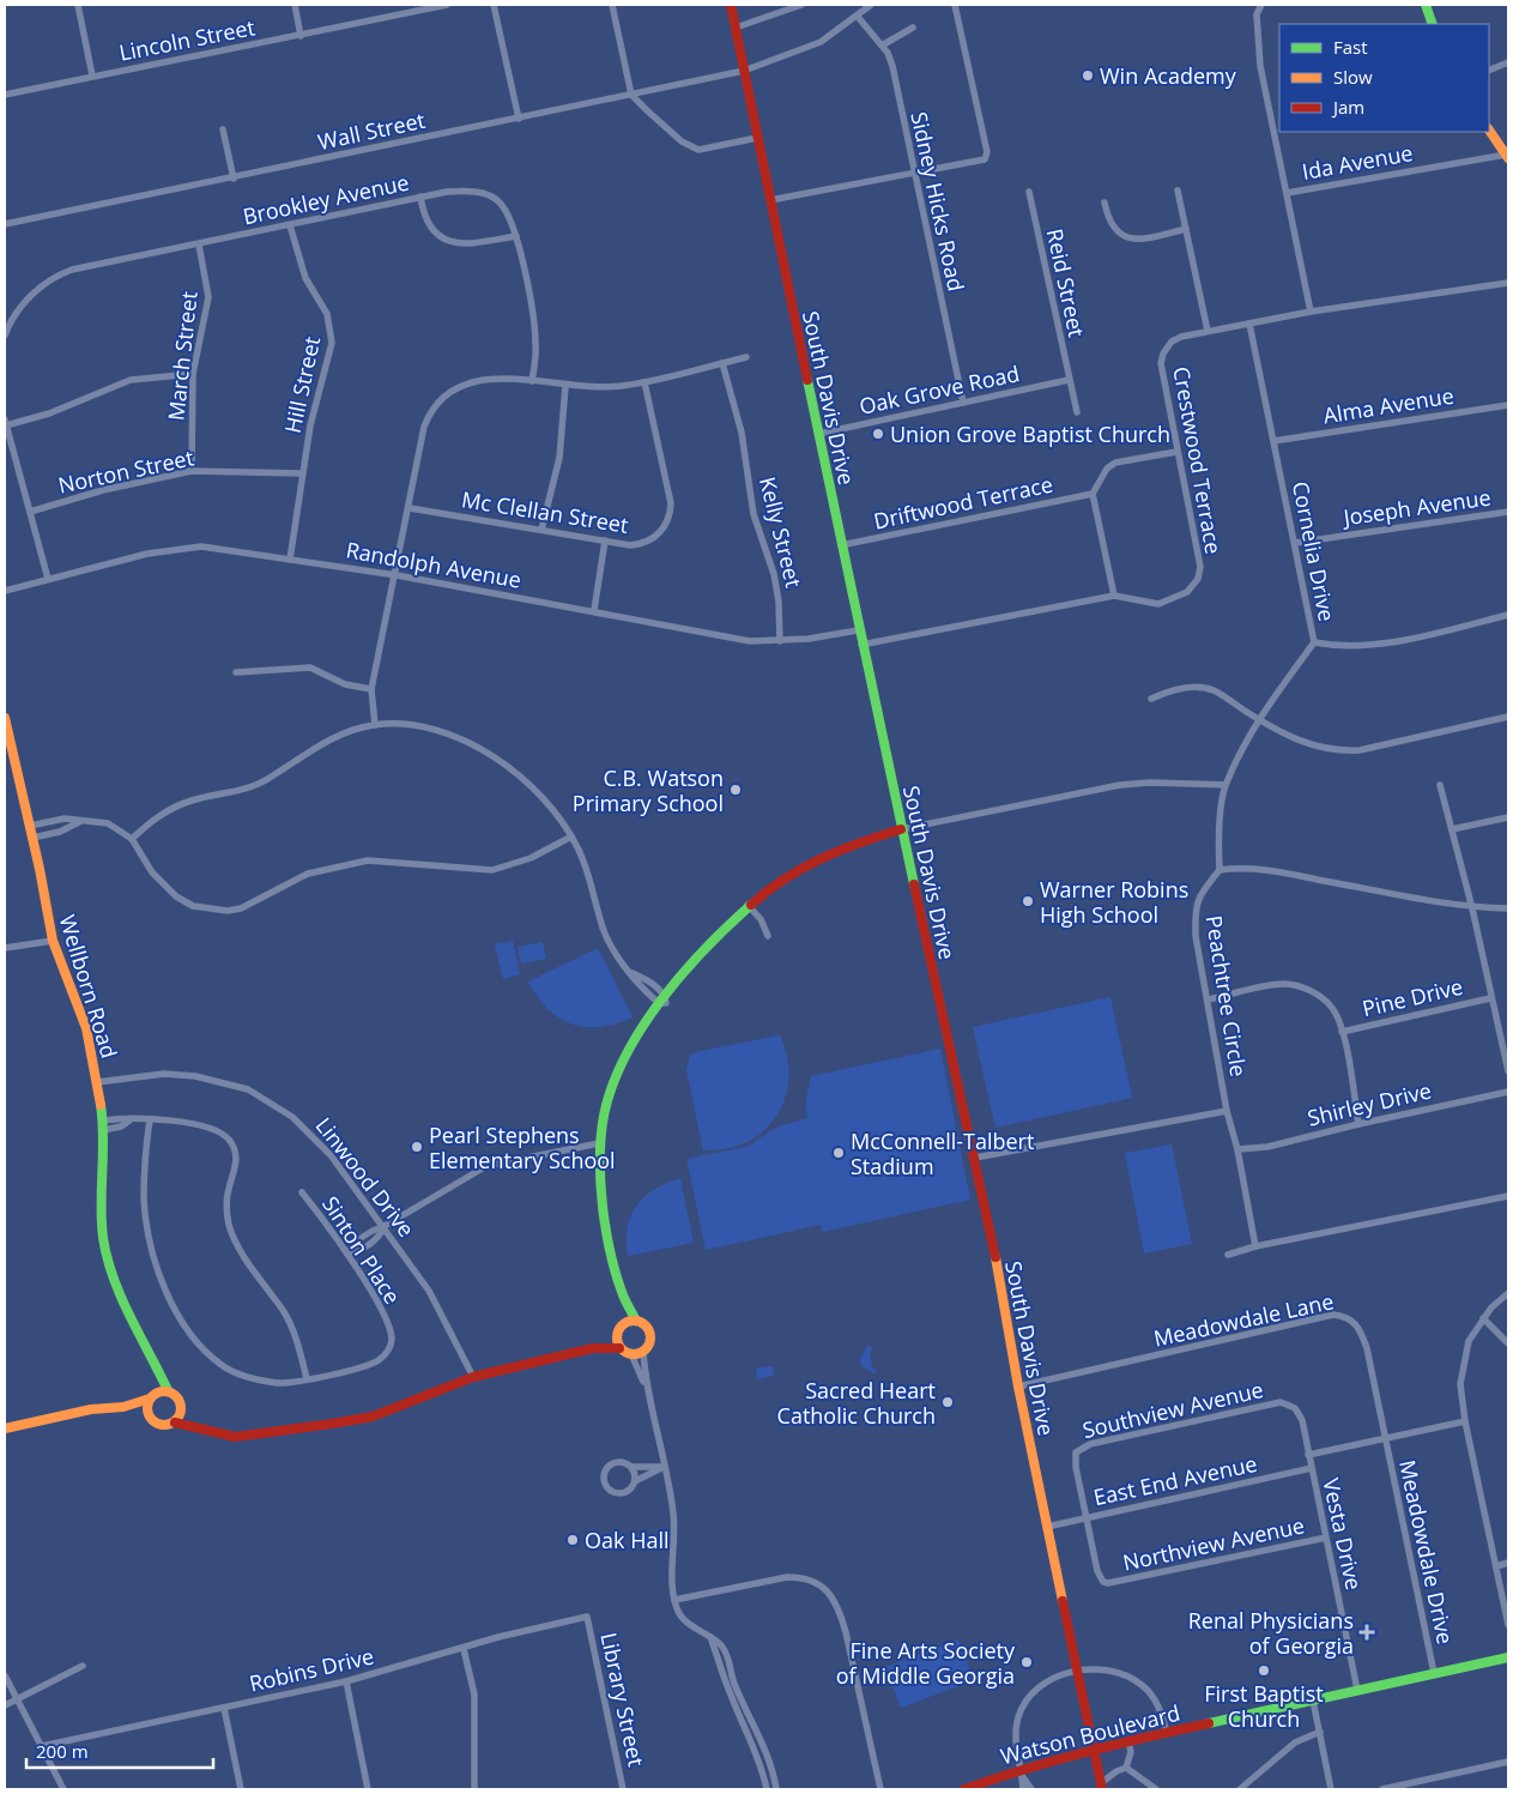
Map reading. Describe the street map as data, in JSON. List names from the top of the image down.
{
  "streets": {
    "street": [
      "Lincoln Street",
      "Wall Street",
      "Ida Avenue",
      "Brookley Avenue",
      "Sidney Hicks Road",
      "Reid Street",
      "March Street",
      "Hill Street",
      "Oak Grove Road",
      "South Davis Drive",
      "Alma Avenue",
      "Crestwood Terrace",
      "Norton Street",
      "Driftwood Terrace",
      "Joseph Avenue",
      "Mc Clellan Street",
      "Kelly Street",
      "Cornelia Drive",
      "Randolph Avenue",
      "Wellborn Road",
      "Peachtree Circle",
      "Pine Drive",
      "Shirley Drive",
      "Linwood Drive",
      "Sinton Place",
      "Meadowdale Lane",
      "Southview Avenue",
      "East End Avenue",
      "Vesta Drive",
      "Northview Avenue",
      "Meadowdale Drive",
      "Robins Drive",
      "Library Street",
      "Watson Boulevard"
    ]
  },
  "crossings": [
    ["Wall Street", "Sidney Hicks Road"],
    ["Wall Street", "South Davis Drive"],
    ["Brookley Avenue", "March Street"],
    ["Brookley Avenue", "Hill Street"],
    ["Sidney Hicks Road", "Oak Grove Road"],
    ["Reid Street", "Oak Grove Road"],
    ["March Street", "Norton Street"],
    ["Hill Street", "Norton Street"],
    ["Hill Street", "Randolph Avenue"],
    ["Oak Grove Road", "South Davis Drive"],
    ["South Davis Drive", "Crestwood Terrace"],
    ["South Davis Drive", "Driftwood Terrace"],
    ["South Davis Drive", "Randolph Avenue"],
    ["South Davis Drive", "Meadowdale Lane"],
    ["South Davis Drive", "East End Avenue"],
    ["South Davis Drive", "Watson Boulevard"],
    ["Alma Avenue", "Cornelia Drive"],
    ["Crestwood Terrace", "Cornelia Drive"],
    ["Joseph Avenue", "Cornelia Drive"],
    ["Kelly Street", "Randolph Avenue"],
    ["Cornelia Drive", "Peachtree Circle"],
    ["Wellborn Road", "Linwood Drive"],
    ["Peachtree Circle", "Shirley Drive"],
    ["Meadowdale Lane", "Meadowdale Drive"],
    ["Southview Avenue", "East End Avenue"],
    ["Southview Avenue", "Vesta Drive"],
    ["Southview Avenue", "Northview Avenue"],
    ["East End Avenue", "Vesta Drive"],
    ["East End Avenue", "Northview Avenue"],
    ["Vesta Drive", "Northview Avenue"],
    ["Vesta Drive", "Watson Boulevard"],
    ["Meadowdale Drive", "Watson Boulevard"],
    ["Robins Drive", "Library Street"]
  ],
  "places": {
    "other": [
      "Win Academy",
      "Union Grove Baptist Church",
      "C.B. Watson Primary School",
      "Warner Robins High School",
      "Pearl Stephens Elementary School",
      "McConnell-Talbert Stadium",
      "Sacred Heart Catholic Church",
      "Oak Hall",
      "Fine Arts Society of Middle Georgia",
      "First Baptist Church"
    ],
    "health": ["Renal Physicians of Georgia"]
  },
  "legend": ["Fast", "Slow", "Jam"],
  "scale_bar": "200 m"
}
